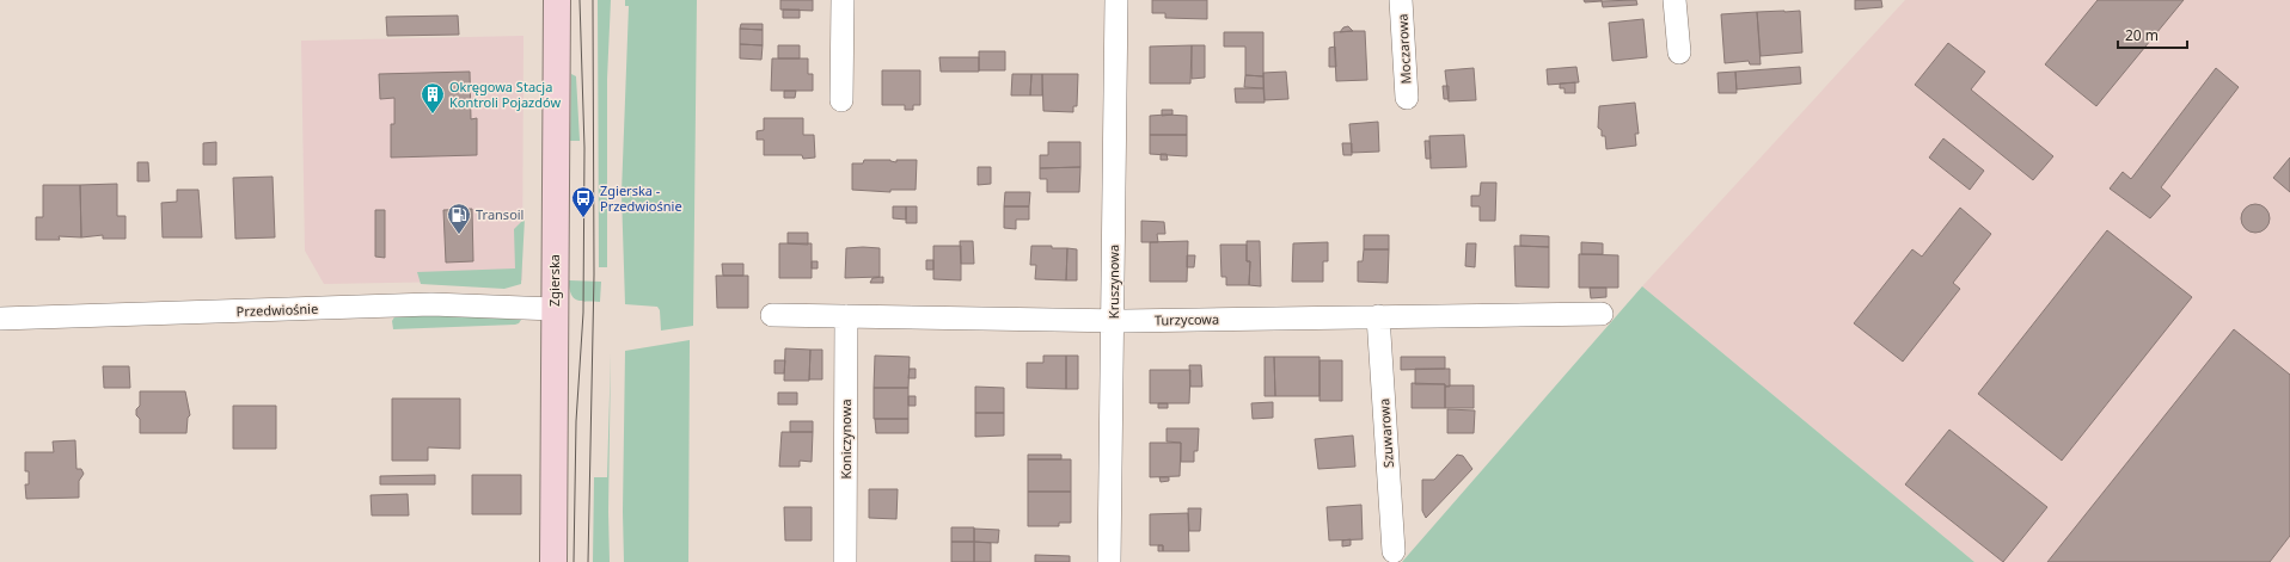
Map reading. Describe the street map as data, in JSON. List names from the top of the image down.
{
  "streets": {
    "main road": ["Zgierska"],
    "street": [
      "Moczarowa",
      "Kruszynowa",
      "Przedwiośnie",
      "Turzycowa",
      "Szuwarowa",
      "Koniczynowa"
    ]
  },
  "crossings": [
    ["Zgierska", "Przedwiośnie"],
    ["Kruszynowa", "Turzycowa"],
    ["Turzycowa", "Szuwarowa"],
    ["Turzycowa", "Koniczynowa"]
  ],
  "places": {
    "building": ["Okręgowa Stacja Kontroli Pojazdów"],
    "bus stop": ["Zgierska - Przedwiośnie"],
    "fuel station": ["Transoil"]
  },
  "scale_bar": "20 m"
}
